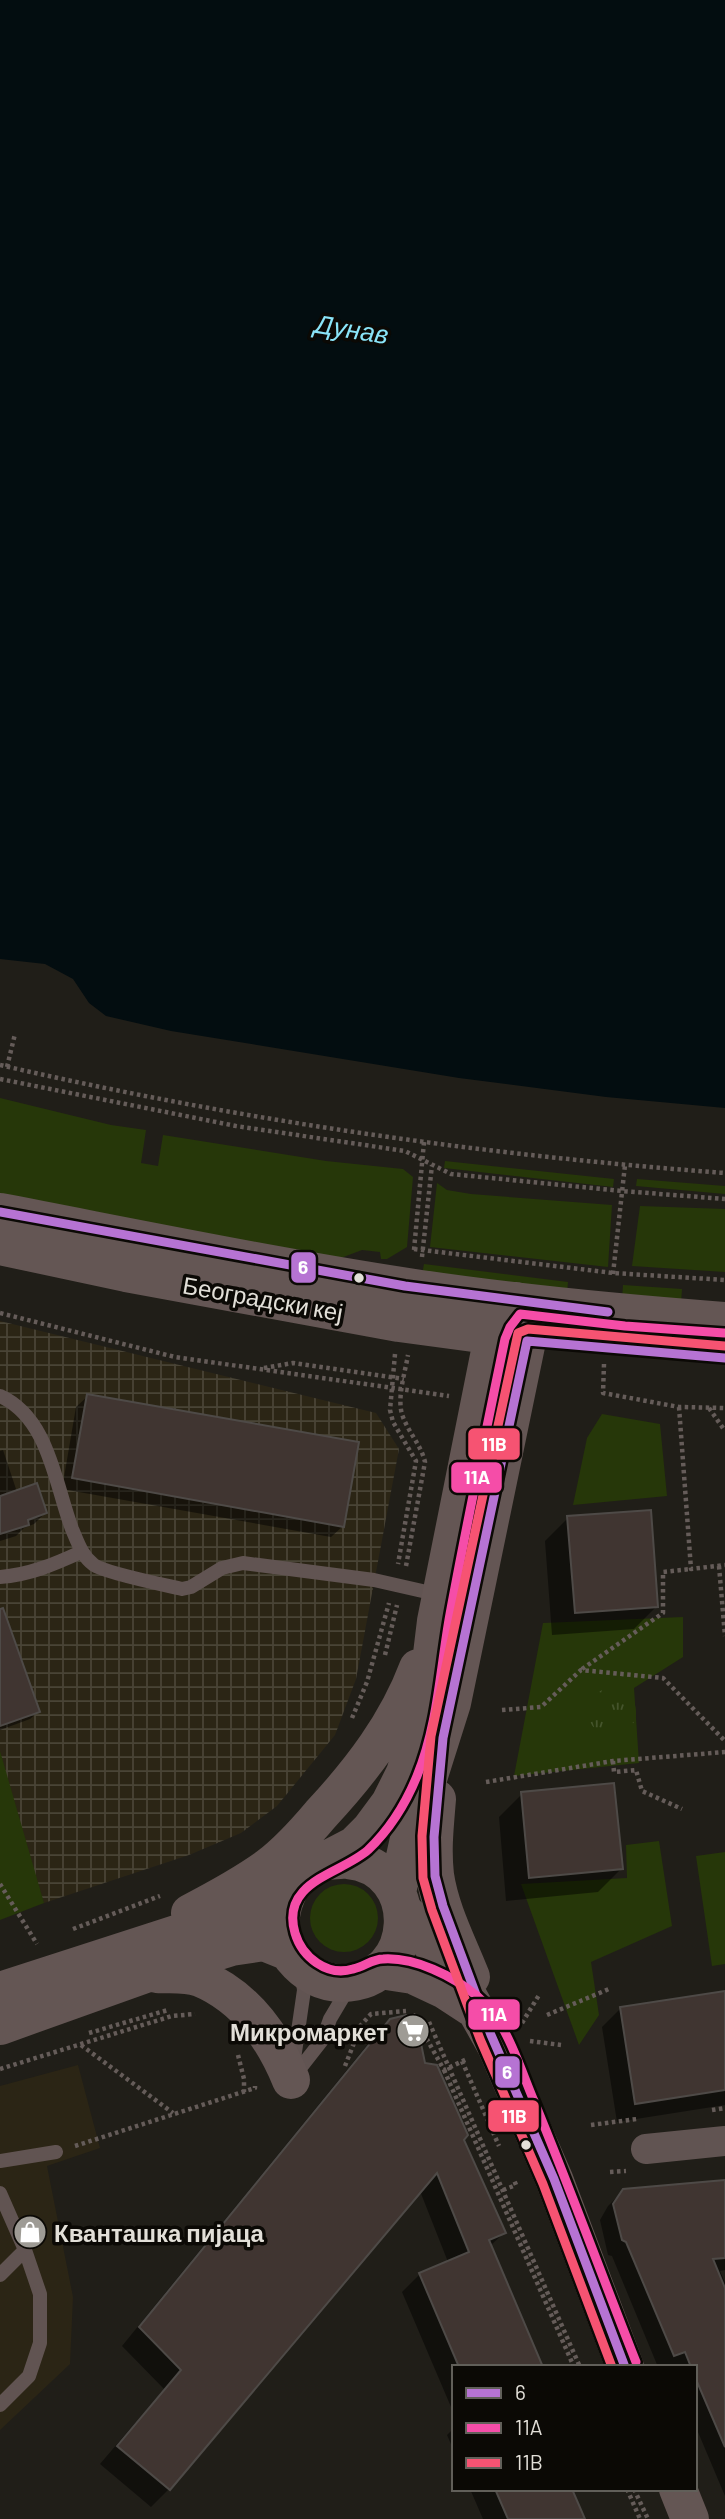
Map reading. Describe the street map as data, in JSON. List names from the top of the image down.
{
  "streets": {
    "main road": ["Београдски кеј"]
  },
  "water": ["Дунав"],
  "places": {
    "supermarket": ["Микромаркет"],
    "shop": ["Кванташка пијаца"]
  },
  "lines": ["transit line 6", "transit line 11A", "transit line 11B"],
  "legend": ["6", "11A", "11B"]
}
